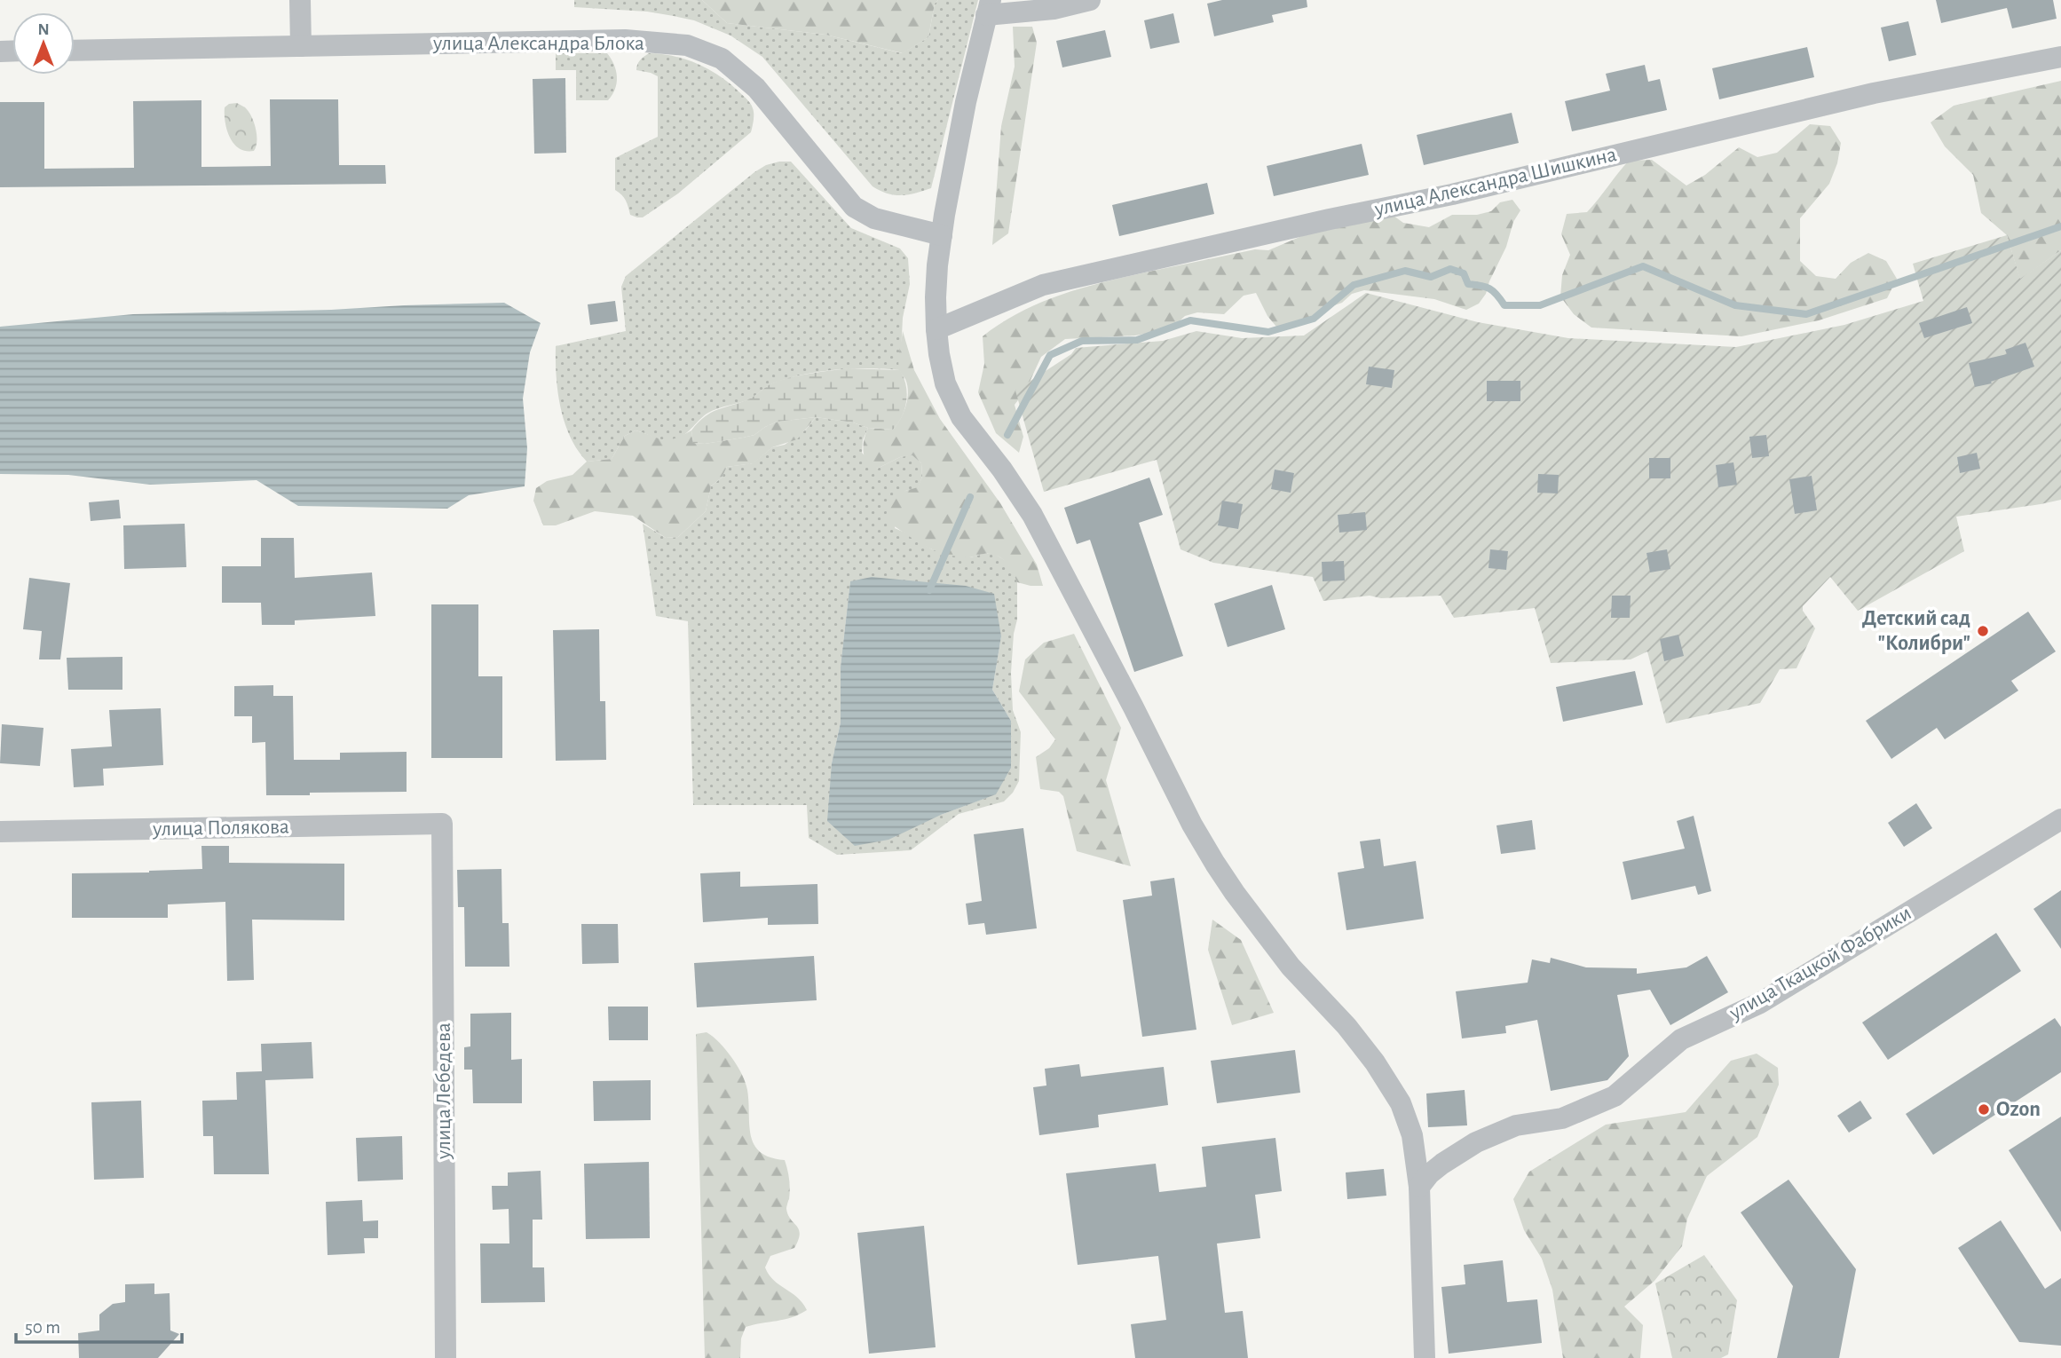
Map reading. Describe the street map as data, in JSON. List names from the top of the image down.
{
  "streets": {
    "street": [
      "улица Александра Блока",
      "улица Александра Шишкина",
      "улица Полякова",
      "улица Ткацкой Фабрики",
      "улица Лебедева"
    ]
  },
  "crossings": [
    ["улица Полякова", "улица Лебедева"]
  ],
  "places": ["Детский сад \"Колибри\"", "Ozon"],
  "scale_bar": "50 m",
  "north": "top"
}
